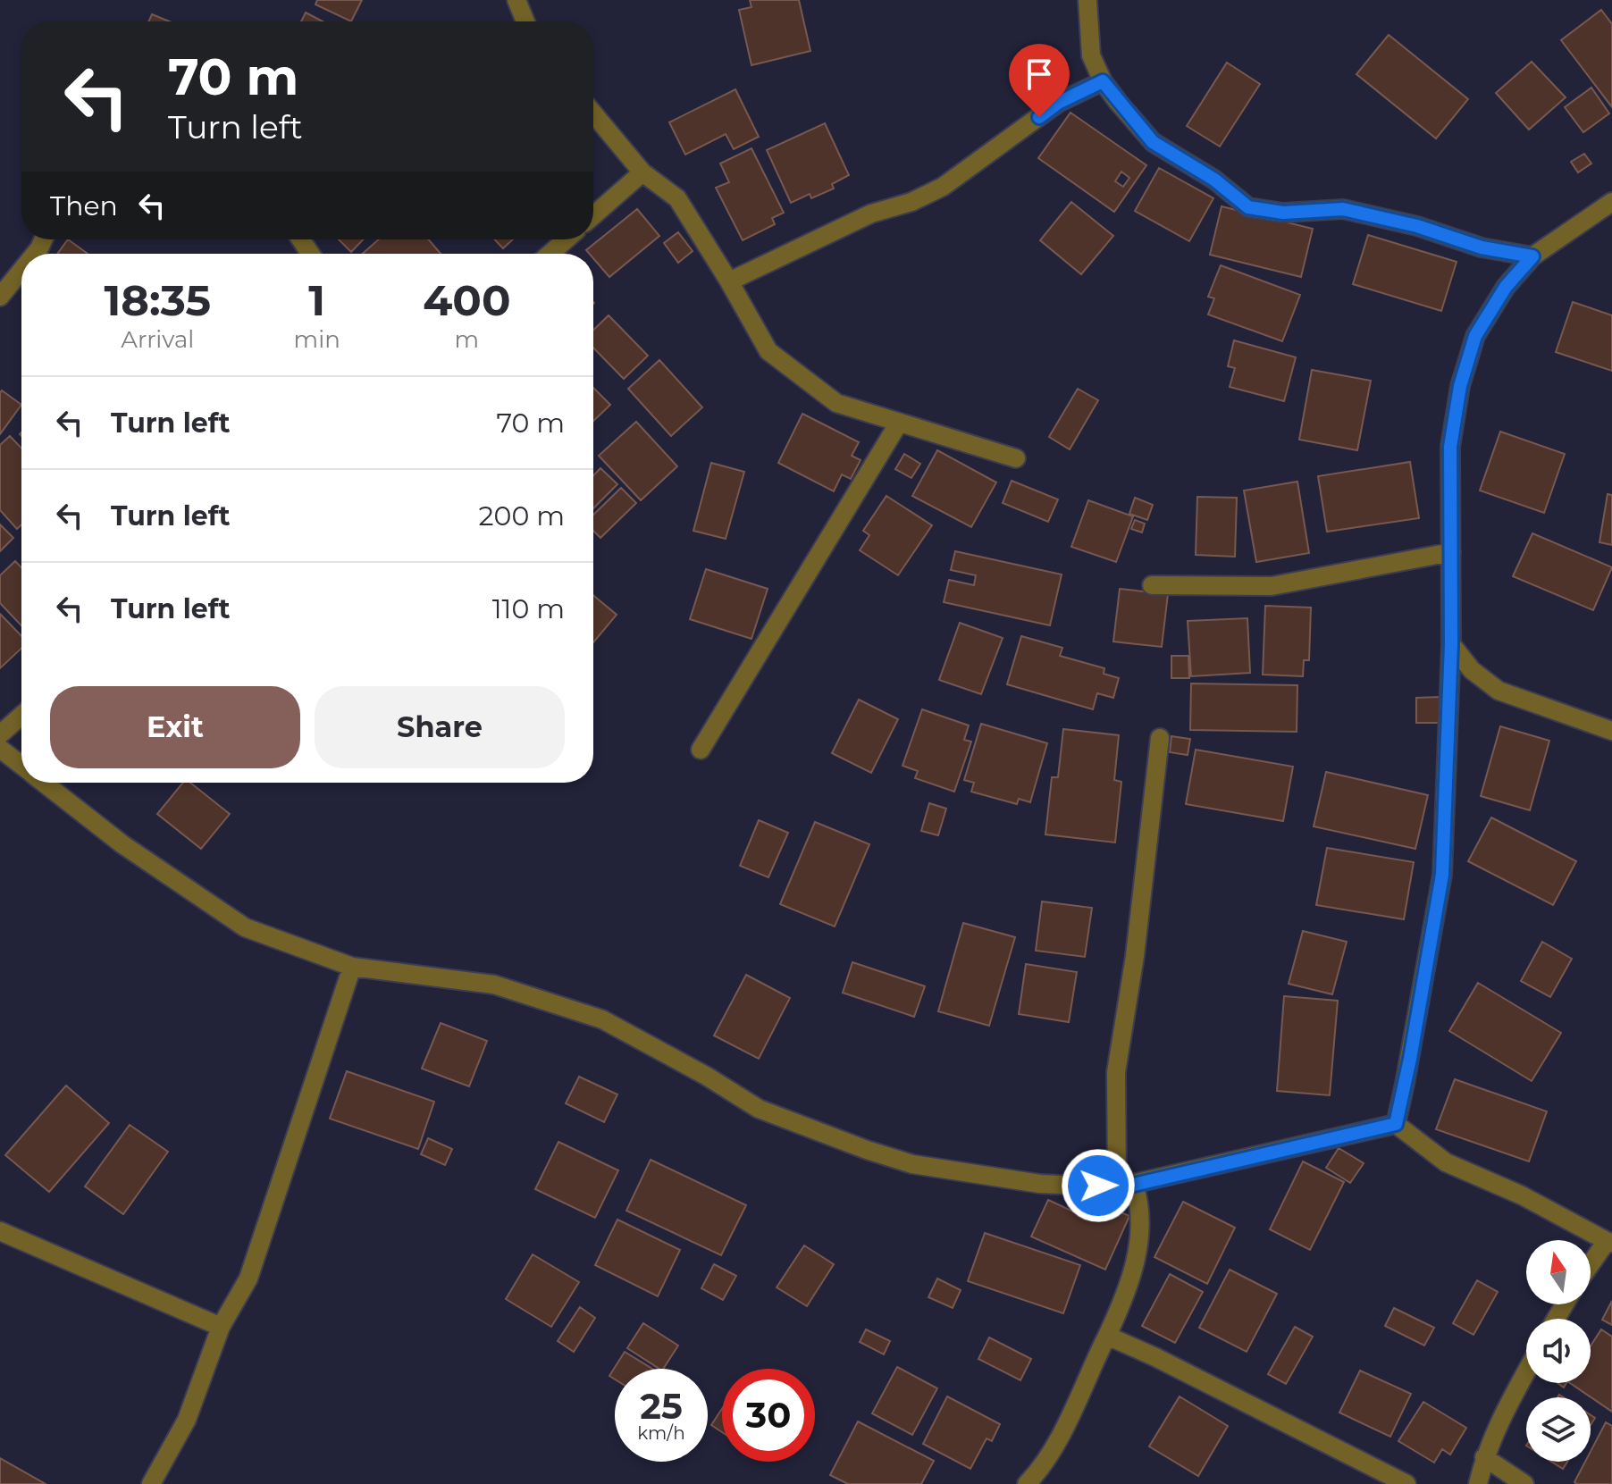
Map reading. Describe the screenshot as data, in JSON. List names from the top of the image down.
{
  "north": "top",
  "page": {
    "turn": ["70 m", "Turn left"],
    "then": "Then",
    "eta": [
      "18:35",
      "Arrival",
      "1",
      "min",
      "400",
      "m"
    ],
    "list": [
      {
        "name": "Turn left",
        "value": "70 m"
      },
      {
        "name": "Turn left",
        "value": "200 m"
      },
      {
        "name": "Turn left",
        "value": "110 m"
      }
    ],
    "buttons": ["Exit", "Share"],
    "speed": "25 km/h",
    "limit": "30"
  }
}
